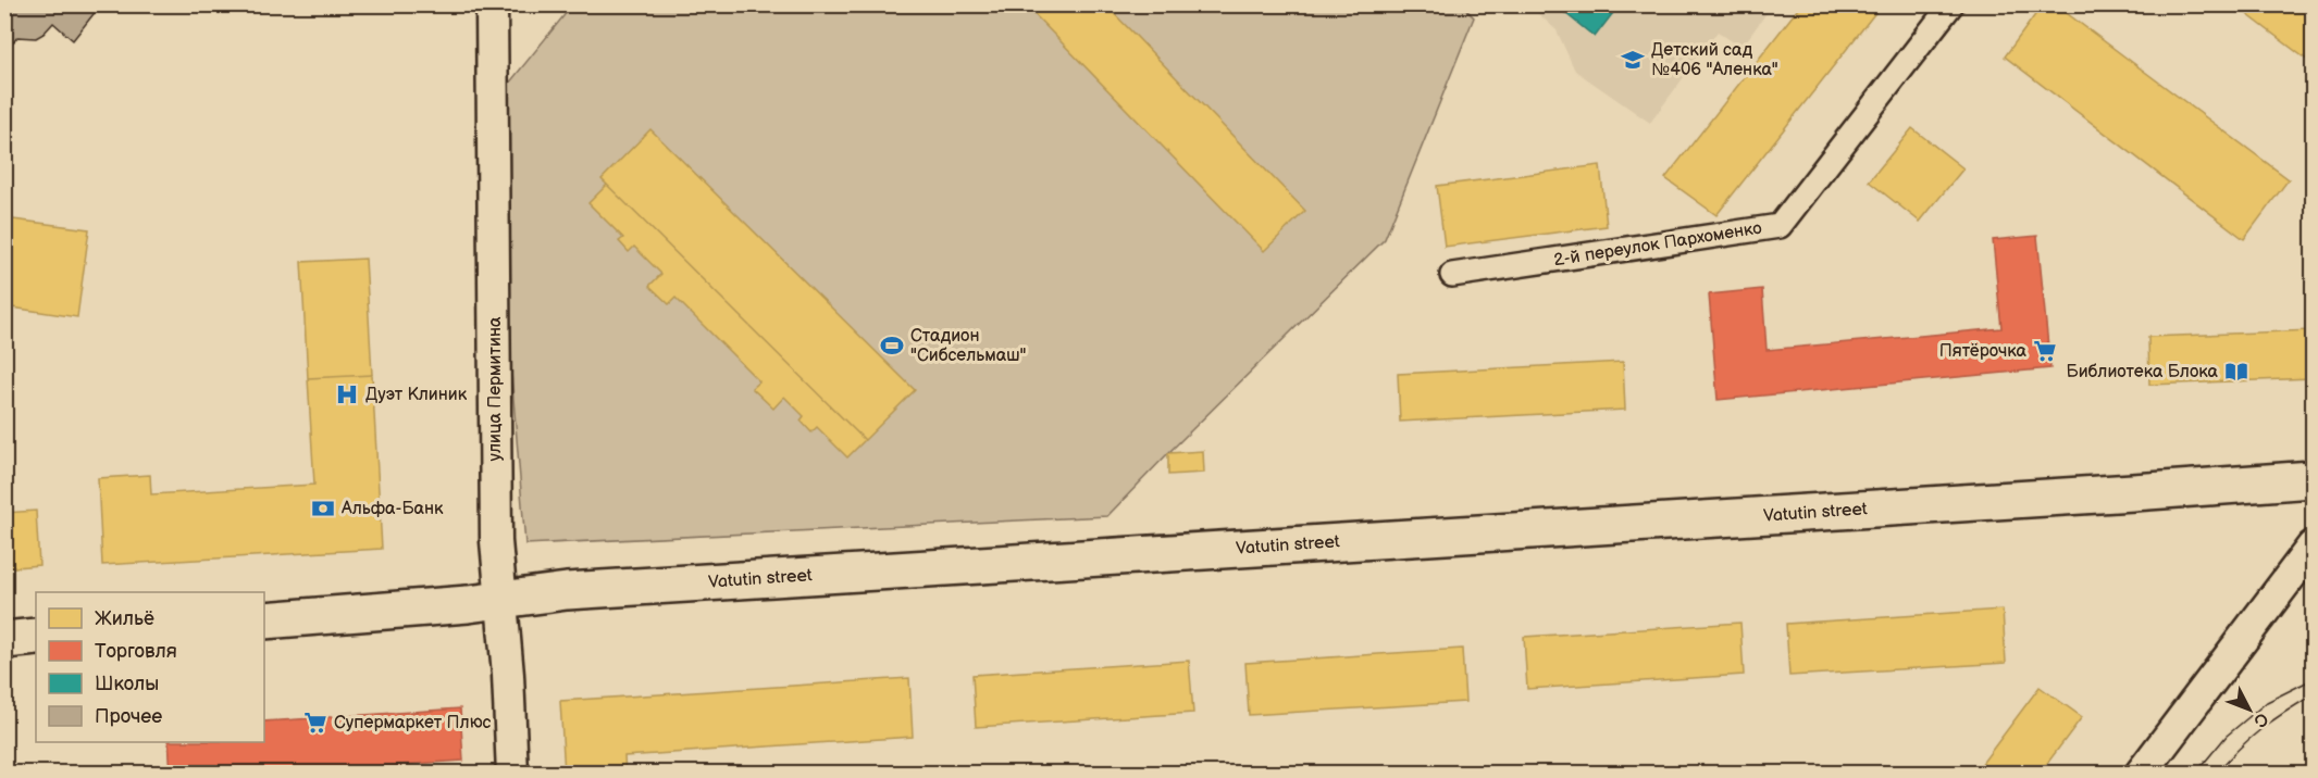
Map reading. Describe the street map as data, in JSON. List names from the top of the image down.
{
  "streets": {
    "main road": ["Vatutin street"],
    "street": ["2-й переулок Пархоменко", "улица Пермитина"]
  },
  "crossings": [
    ["улица Пермитина", "Vatutin street"]
  ],
  "places": {
    "school or university": ["Детский сад №406 \"Аленка\""],
    "sports": ["Стадион \"Сибсельмаш\""],
    "supermarket": ["Пятёрочка", "Супермаркет Плюс"],
    "library": ["Библиотека Блока"],
    "hospital": ["Дуэт Клиник"],
    "bank": ["Альфа-Банк"]
  },
  "legend": [
    "Жильё",
    "Торговля",
    "Школы",
    "Прочее"
  ],
  "north": "bottom right"
}
